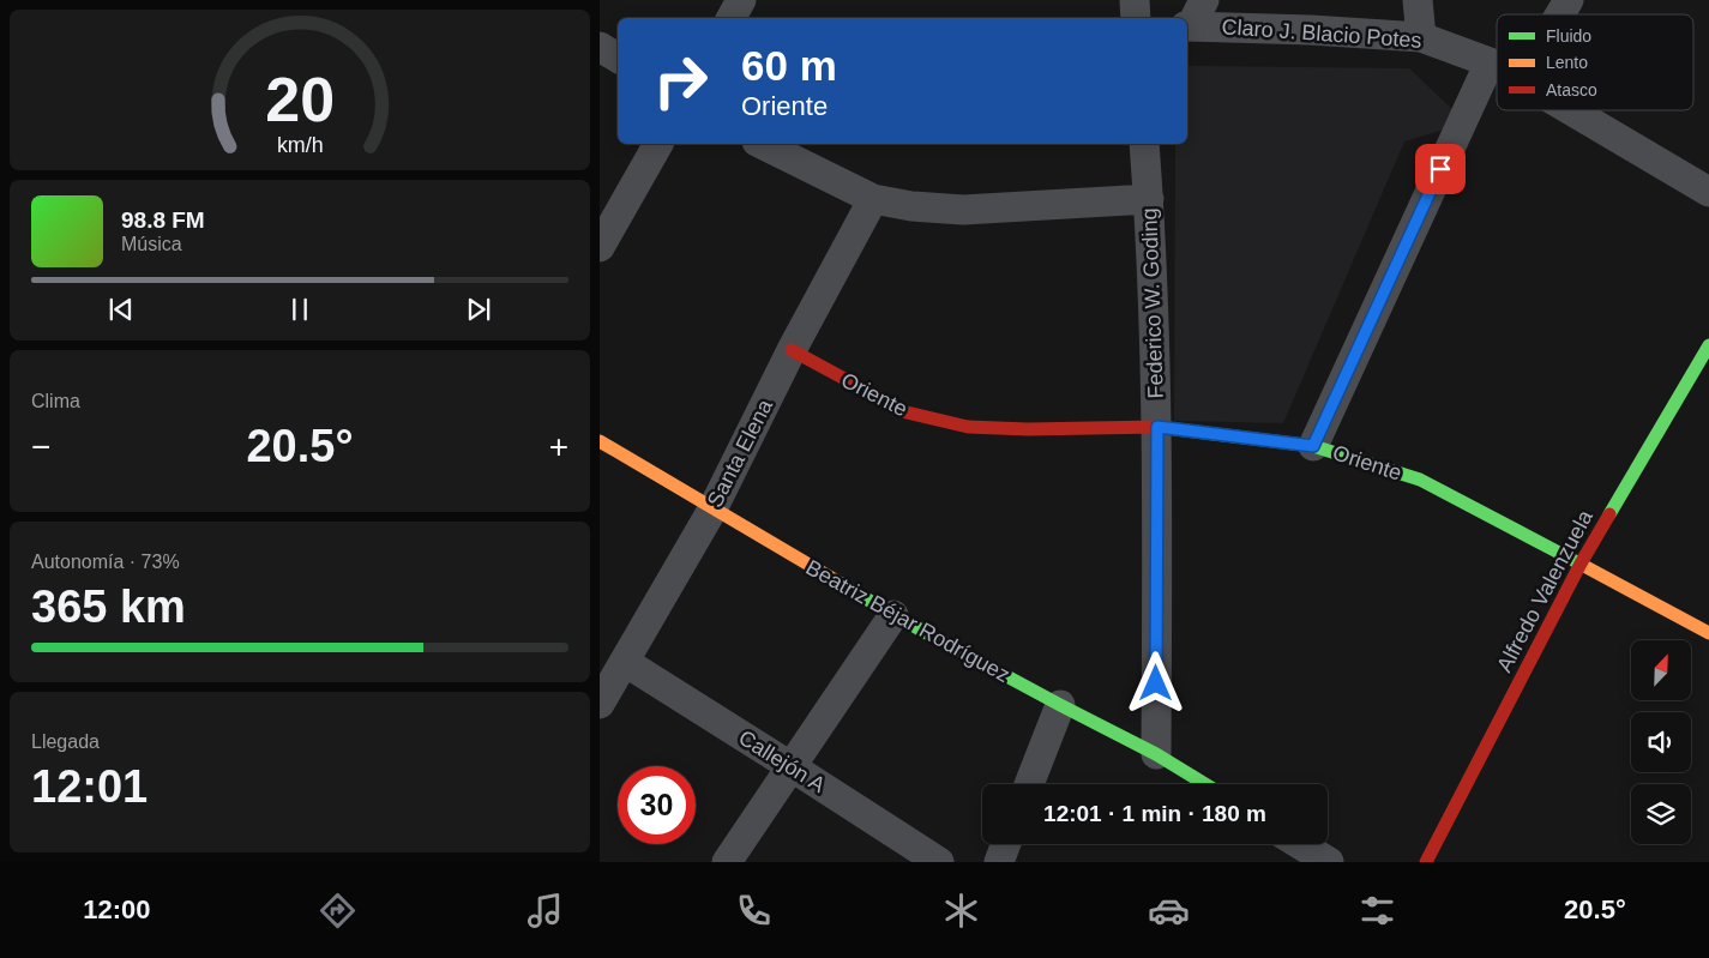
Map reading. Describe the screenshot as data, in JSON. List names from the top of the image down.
{
  "streets": {
    "street": [
      "Claro J. Blacio Potes",
      "Federico W. Goding",
      "Oriente",
      "Santa Elena",
      "Alfredo Valenzuela",
      "Beatriz Béjar Rodríguez",
      "Callejón A"
    ]
  },
  "crossings": [
    ["Federico W. Goding", "Oriente"],
    ["Federico W. Goding", "Beatriz Béjar Rodríguez"],
    ["Oriente", "Santa Elena"],
    ["Oriente", "Alfredo Valenzuela"],
    ["Santa Elena", "Beatriz Béjar Rodríguez"],
    ["Santa Elena", "Callejón A"]
  ],
  "legend": ["Fluido", "Lento", "Atasco"],
  "north": "top right",
  "page": {
    "turn": ["60 m", "Oriente"],
    "song": ["98.8 FM", "Música"],
    "tile": [
      "Clima",
      ["Autonomía · 73%", "365 km"],
      ["Llegada", "12:01"]
    ],
    "heat": ["−", "20.5°", "+"],
    "limit": "30",
    "trip": "12:01 · 1 min · 180 m",
    "tabs": ["12:00", "20.5°"],
    "gauge": ["20", "km/h"]
  }
}
